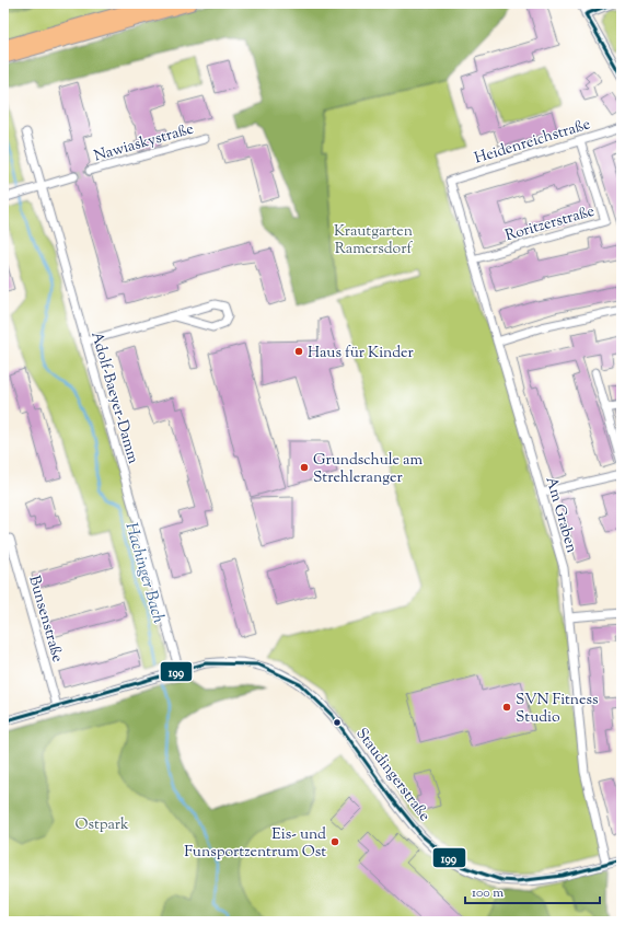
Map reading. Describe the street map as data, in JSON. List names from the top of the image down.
{
  "streets": {
    "street": [
      "Heidenreichstraße",
      "Nawiaskystraße",
      "Roritzerstraße",
      "Adolf-Baeyer-Damm",
      "Am Graben",
      "Bunsenstraße",
      "Staudingerstraße"
    ]
  },
  "crossings": [
    ["Heidenreichstraße", "Roritzerstraße"],
    ["Heidenreichstraße", "Am Graben"],
    ["Roritzerstraße", "Am Graben"],
    ["Adolf-Baeyer-Damm", "Staudingerstraße"],
    ["Am Graben", "Staudingerstraße"],
    ["Bunsenstraße", "Staudingerstraße"]
  ],
  "water": ["Hachinger Bach"],
  "parks": ["Krautgarten Ramersdorf", "Ostpark"],
  "places": [
    "Haus für Kinder",
    "Grundschule am Strehleranger",
    "SVN Fitness Studio",
    "Eis- und Funsportzentrum Ost"
  ],
  "lines": ["transit line 199"],
  "scale_bar": "100 m"
}
